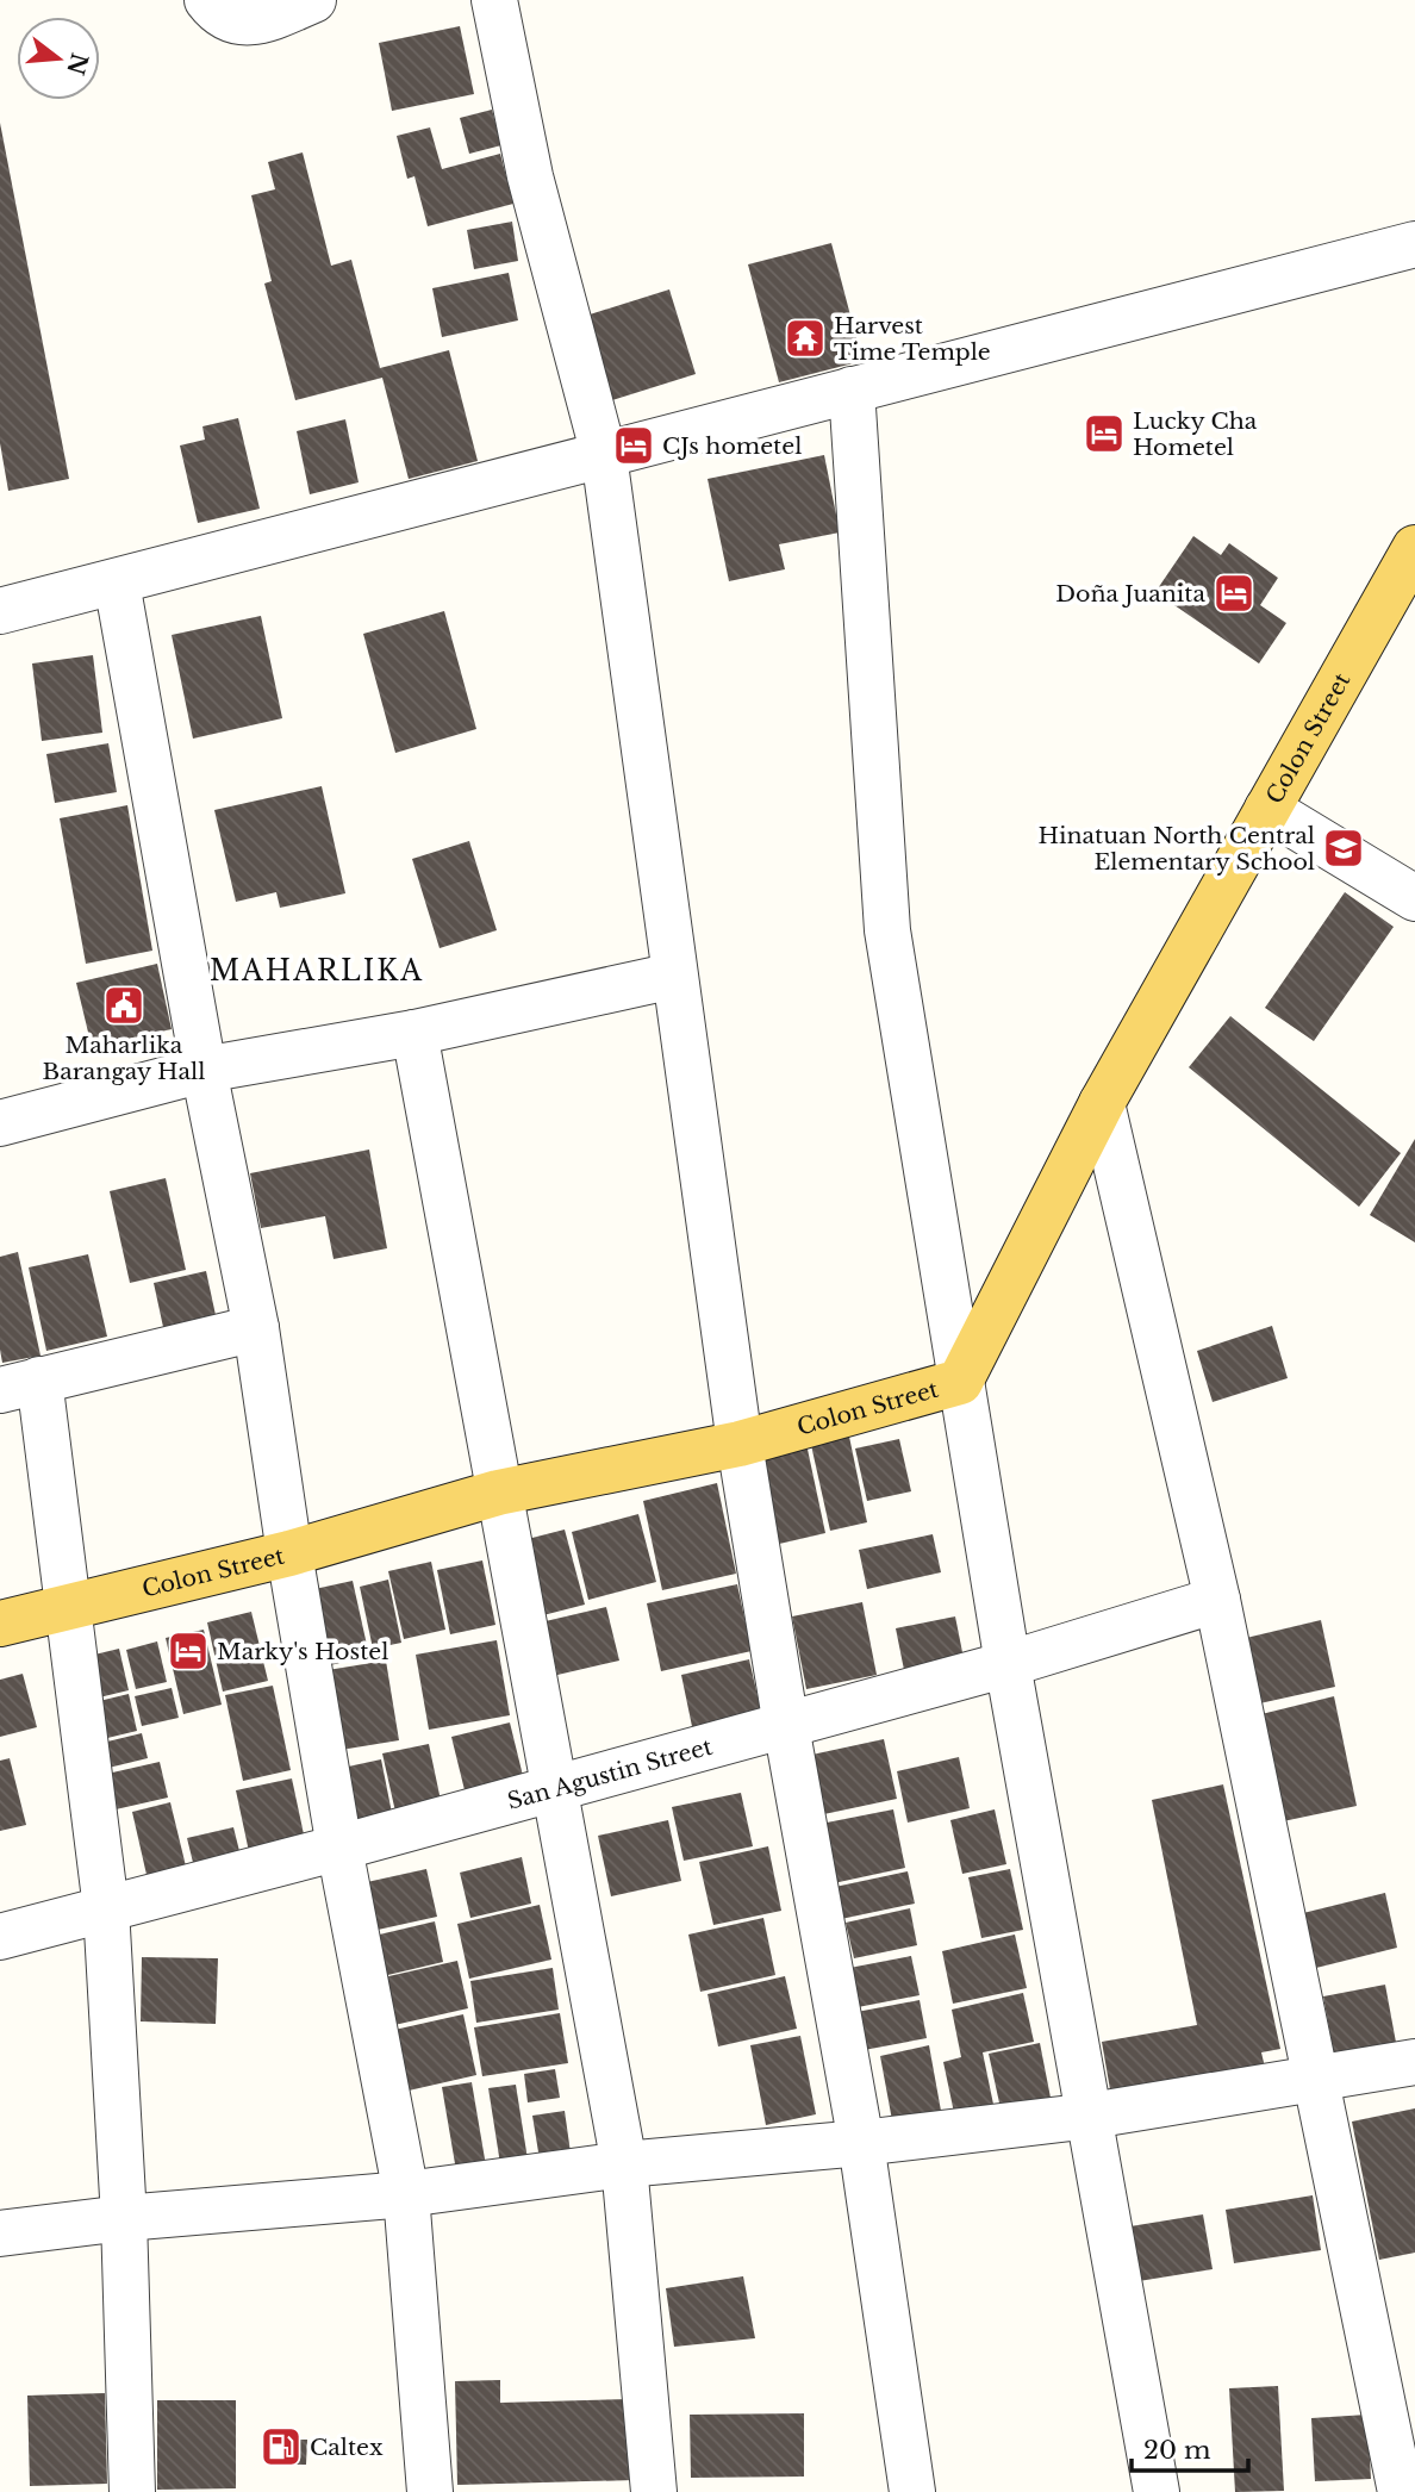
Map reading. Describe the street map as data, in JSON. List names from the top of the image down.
{
  "streets": {
    "main road": ["Colon Street"],
    "street": ["San Agustin Street"]
  },
  "districts": ["MAHARLIKA"],
  "places": {
    "temple": ["Harvest Time Temple"],
    "hotel": [
      "Lucky Cha Hometel",
      "CJs hometel",
      "Doña Juanita",
      "Marky's Hostel"
    ],
    "school or university": ["Hinatuan North Central Elementary School"],
    "public building": ["Maharlika Barangay Hall"],
    "fuel station": ["Caltex"]
  },
  "scale_bar": "20 m",
  "north": "right"
}
